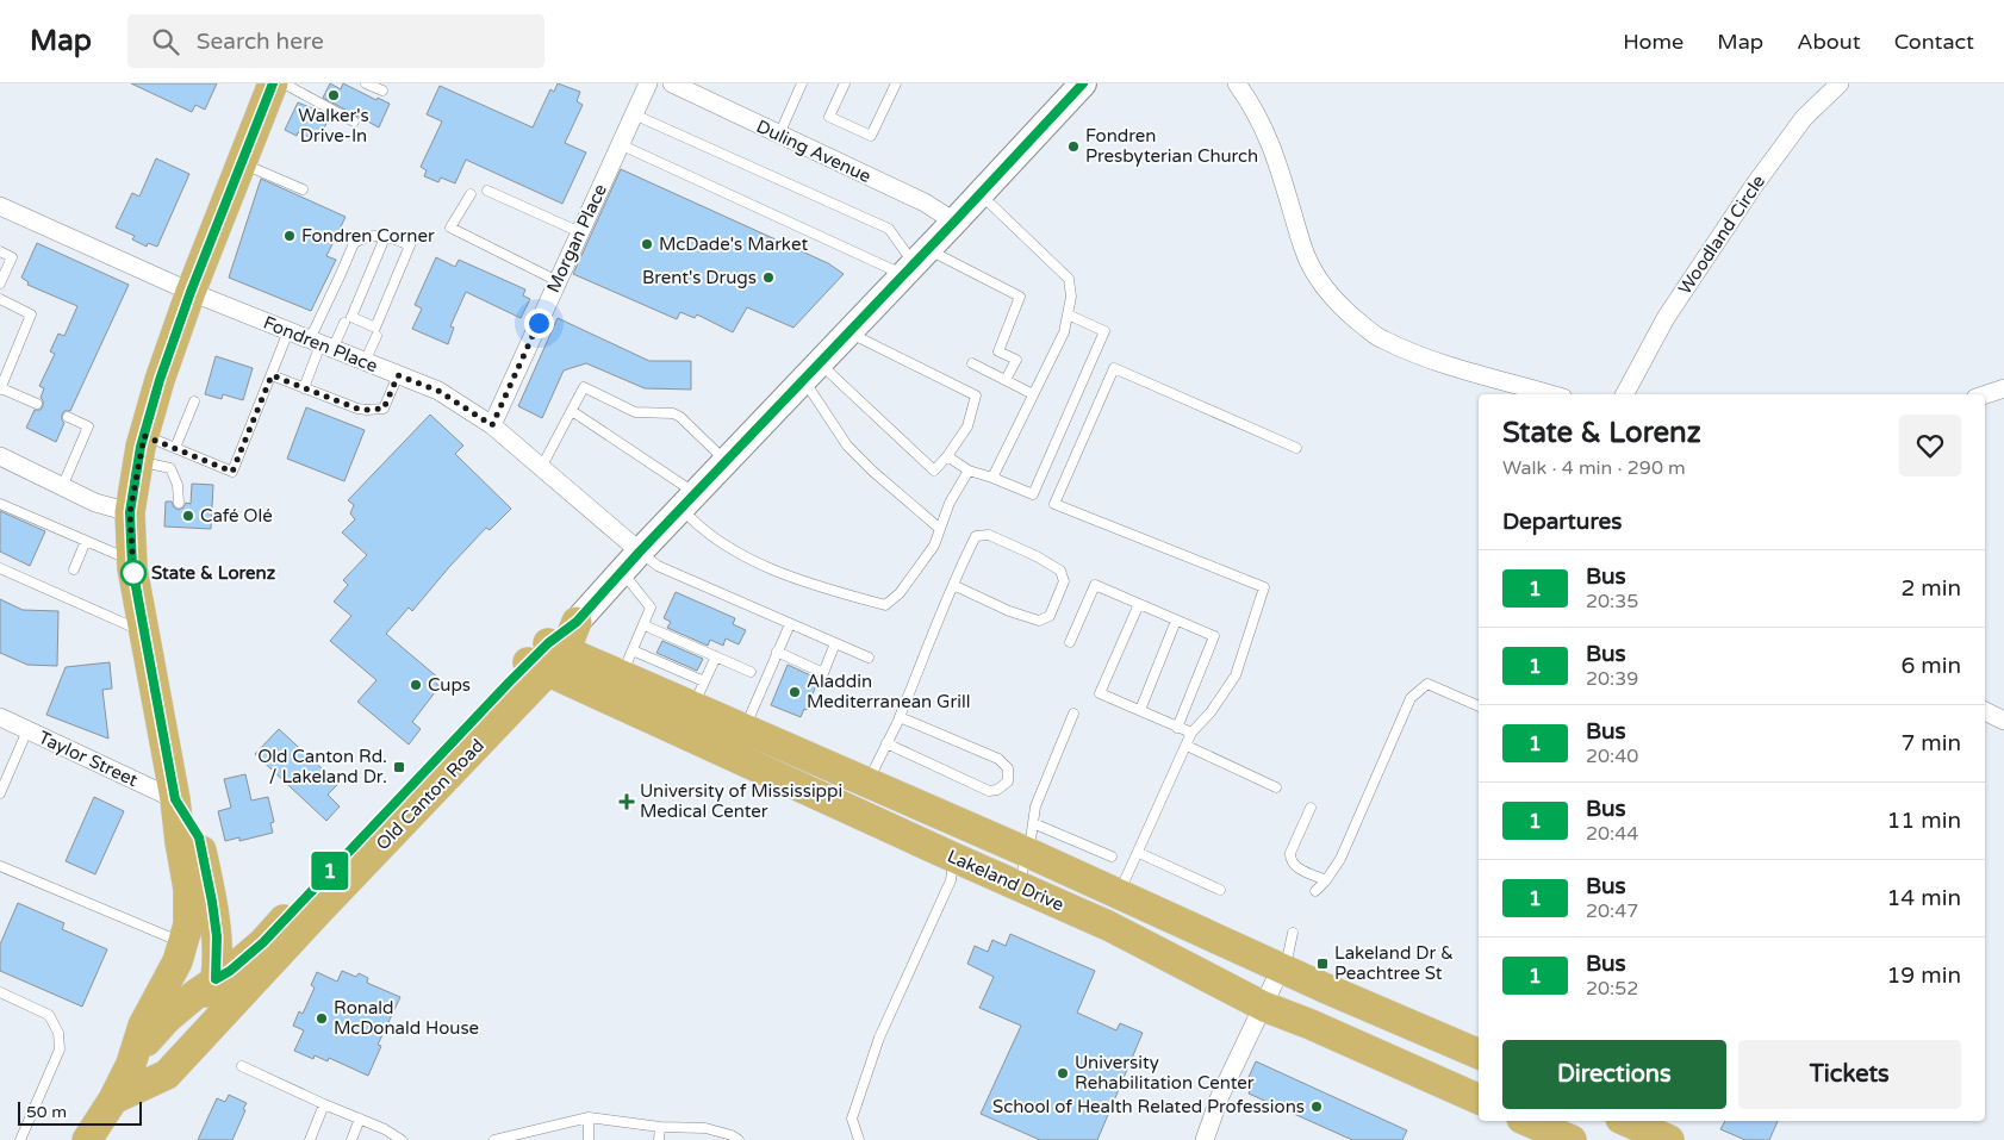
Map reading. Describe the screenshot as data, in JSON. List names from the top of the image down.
{
  "streets": {
    "main road": ["Old Canton Road", "Lakeland Drive"],
    "street": [
      "Duling Avenue",
      "Woodland Circle",
      "Morgan Place",
      "Fondren Place",
      "Taylor Street"
    ]
  },
  "crossings": [
    ["Duling Avenue", "Old Canton Road"],
    ["Morgan Place", "Fondren Place"],
    ["Fondren Place", "Old Canton Road"],
    ["Old Canton Road", "Lakeland Drive"]
  ],
  "places": {
    "other": [
      "Walker's Drive-In",
      "Fondren Presbyterian Church",
      "Fondren Corner",
      "McDade's Market",
      "Brent's Drugs",
      "Café Olé",
      "State & Lorenz",
      "Cups",
      "Aladdin Mediterranean Grill",
      "Ronald McDonald House",
      "University Rehabilitation Center",
      "School of Health Related Professions"
    ],
    "transit": ["Old Canton Rd. / Lakeland Dr.", "Lakeland Dr & Peachtree St"],
    "health": ["University of Mississippi Medical Center"]
  },
  "lines": ["bus line 1"],
  "scale_bar": "50 m",
  "page": {
    "header": "Map",
    "search": "Search here",
    "nav": [
      "Home",
      "Map",
      "About",
      "Contact"
    ],
    "on_map": "1",
    "heading": [
      ["State & Lorenz", "Walk · 4 min · 290 m"],
      "Departures"
    ],
    "list": [
      {
        "mark": "1",
        "name": "Bus",
        "note": "20:35",
        "value": "2 min"
      },
      {
        "mark": "1",
        "name": "Bus",
        "note": "20:39",
        "value": "6 min"
      },
      {
        "mark": "1",
        "name": "Bus",
        "note": "20:40",
        "value": "7 min"
      },
      {
        "mark": "1",
        "name": "Bus",
        "note": "20:44",
        "value": "11 min"
      },
      {
        "mark": "1",
        "name": "Bus",
        "note": "20:47",
        "value": "14 min"
      },
      {
        "mark": "1",
        "name": "Bus",
        "note": "20:52",
        "value": "19 min"
      }
    ],
    "buttons": ["Directions", "Tickets"],
    "scale": "50 m"
  }
}
